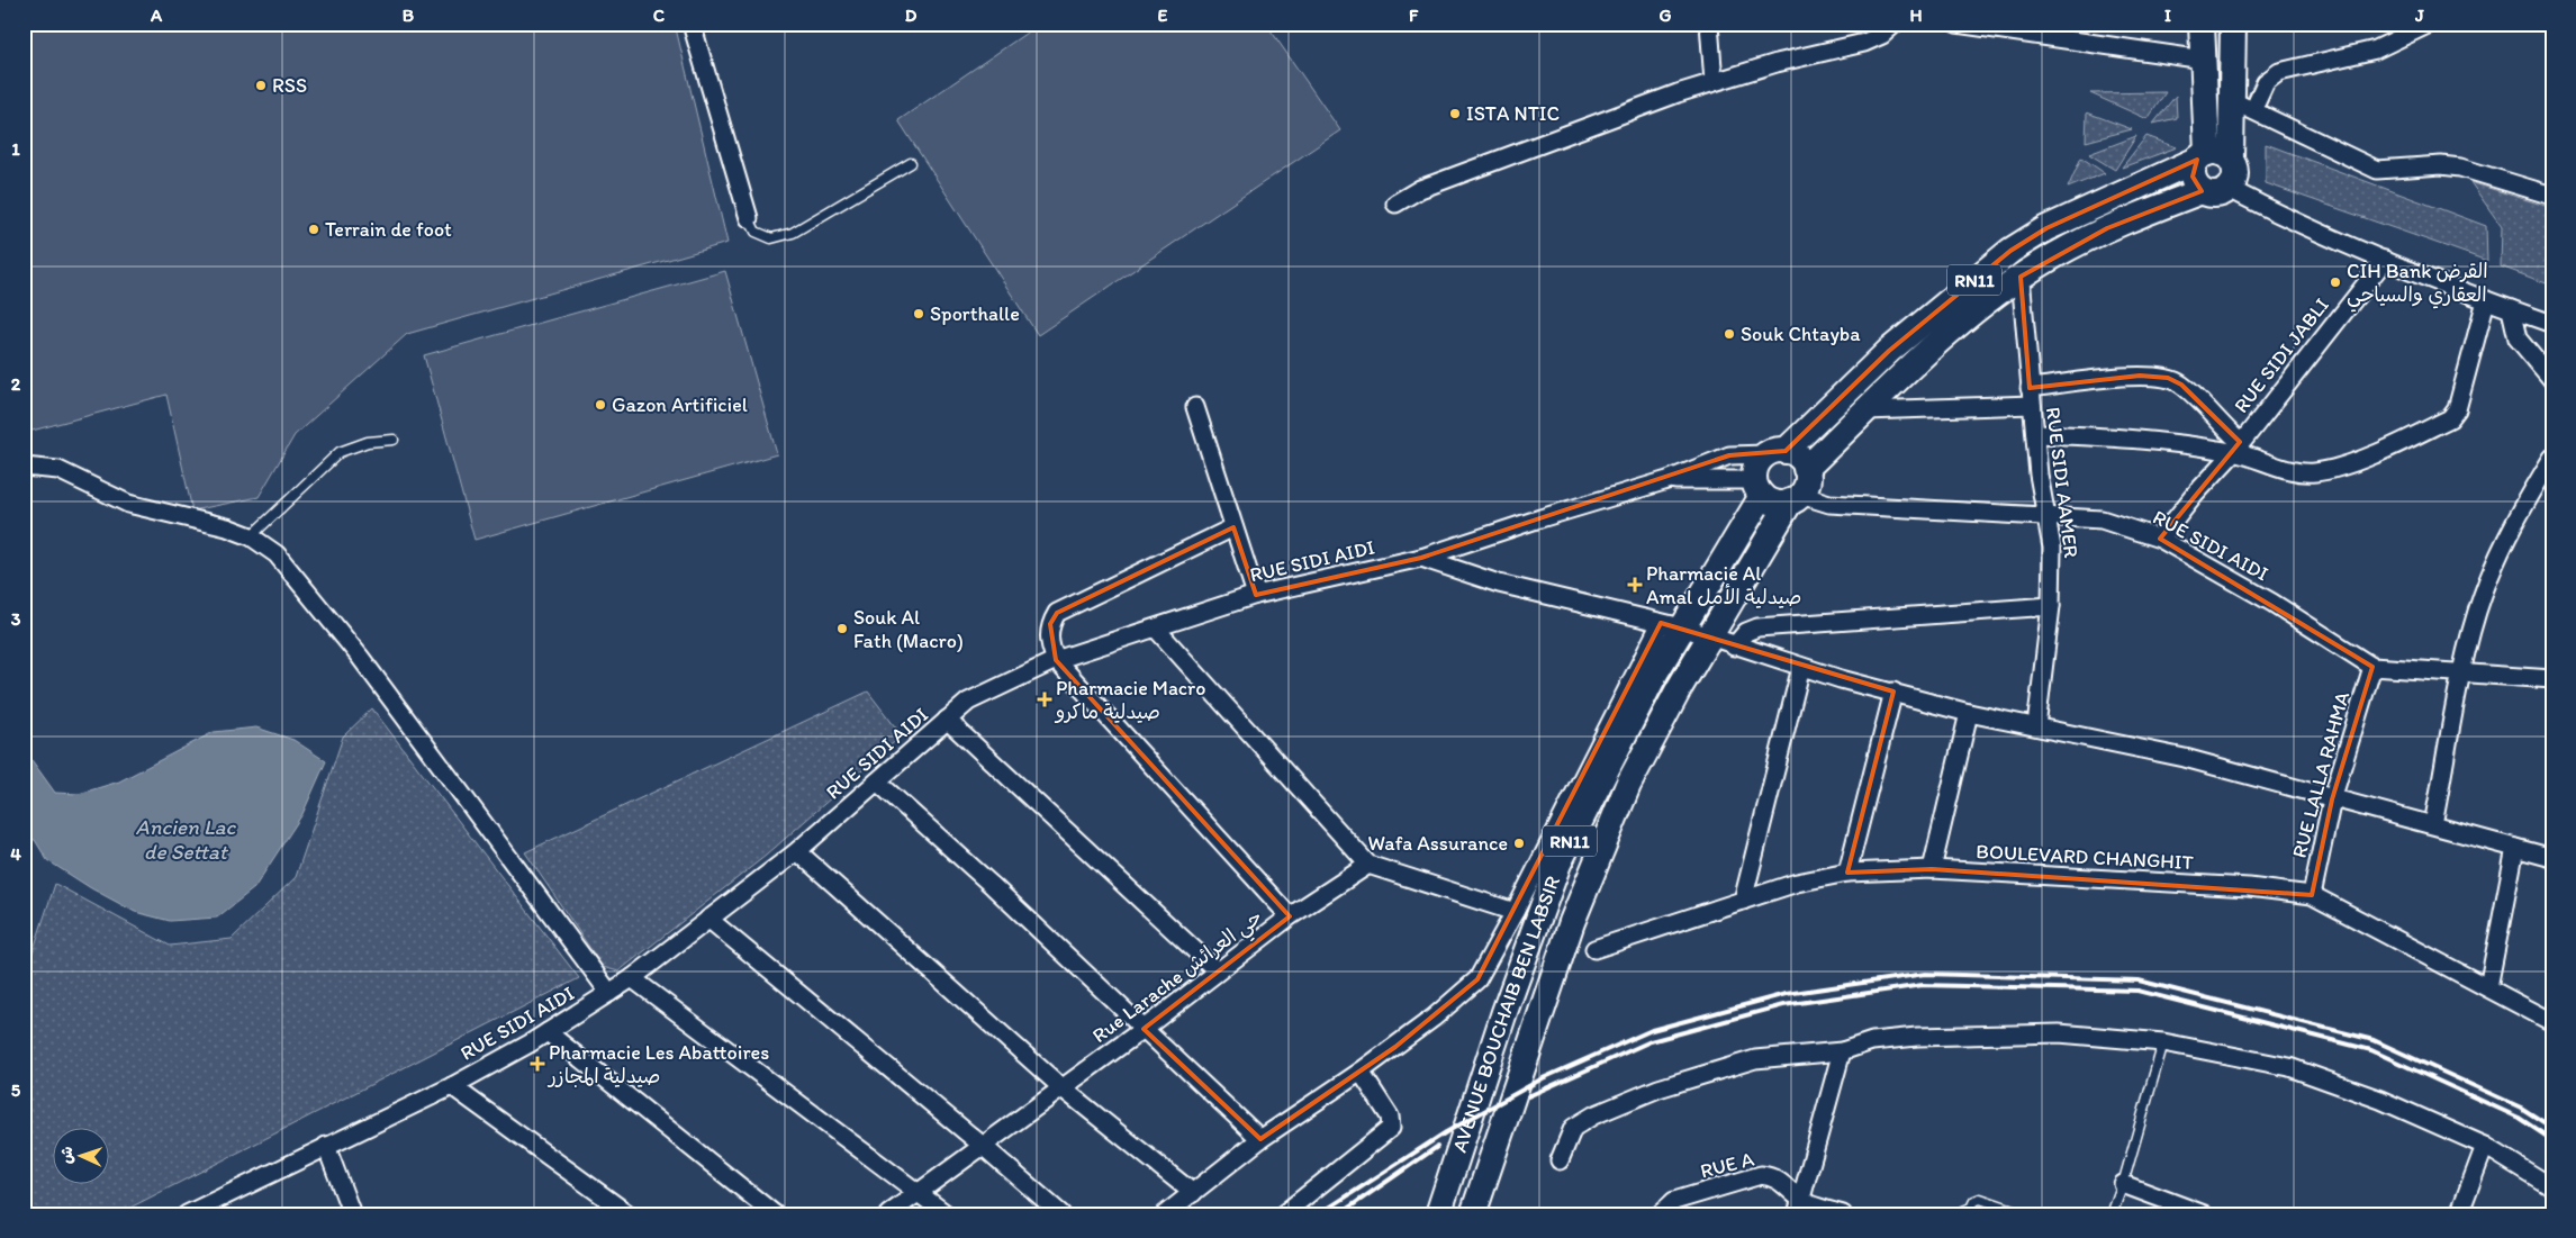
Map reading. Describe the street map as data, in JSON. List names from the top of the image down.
{
  "streets": {
    "main road": ["RN11", "AVENUE BOUCHAIB BEN LABSIR"],
    "street": [
      "RUE SIDI JABLI",
      "RUE SIDI AAMER",
      "RUE SIDI AIDI",
      "RUE LALLA RAHMA",
      "BOULEVARD CHANGHIT",
      "Rue Larache حي العرائش",
      "RUE A"
    ]
  },
  "crossings": [
    ["RN11", "RUE SIDI AAMER"],
    ["RN11", "RUE SIDI AIDI"],
    ["RN11", "AVENUE BOUCHAIB BEN LABSIR"],
    ["RUE SIDI JABLI", "RUE SIDI AIDI"],
    ["RUE SIDI AAMER", "RUE SIDI AIDI"],
    ["RUE SIDI AIDI", "RUE LALLA RAHMA"],
    ["RUE SIDI AIDI", "AVENUE BOUCHAIB BEN LABSIR"],
    ["RUE LALLA RAHMA", "BOULEVARD CHANGHIT"]
  ],
  "water": ["Ancien Lac de Settat"],
  "places": {
    "other": [
      "RSS",
      "ISTA NTIC",
      "Terrain de foot",
      "CIH Bank القرض العقاري والسياحي",
      "Sporthalle",
      "Souk Chtayba",
      "Gazon Artificiel",
      "Souk Al Fath (Macro)",
      "Wafa Assurance"
    ],
    "health": ["Pharmacie Al Amal صيدلية الأمل", "Pharmacie Macro صيدلية ماكرو", "Pharmacie Les Abattoires صيدلية المجازر"]
  },
  "north": "left",
  "grid": {
    "columns": [
      "A",
      "B",
      "C",
      "D",
      "E",
      "F",
      "G",
      "H",
      "I",
      "J"
    ],
    "rows": [
      "1",
      "2",
      "3",
      "4",
      "5"
    ]
  }
}
